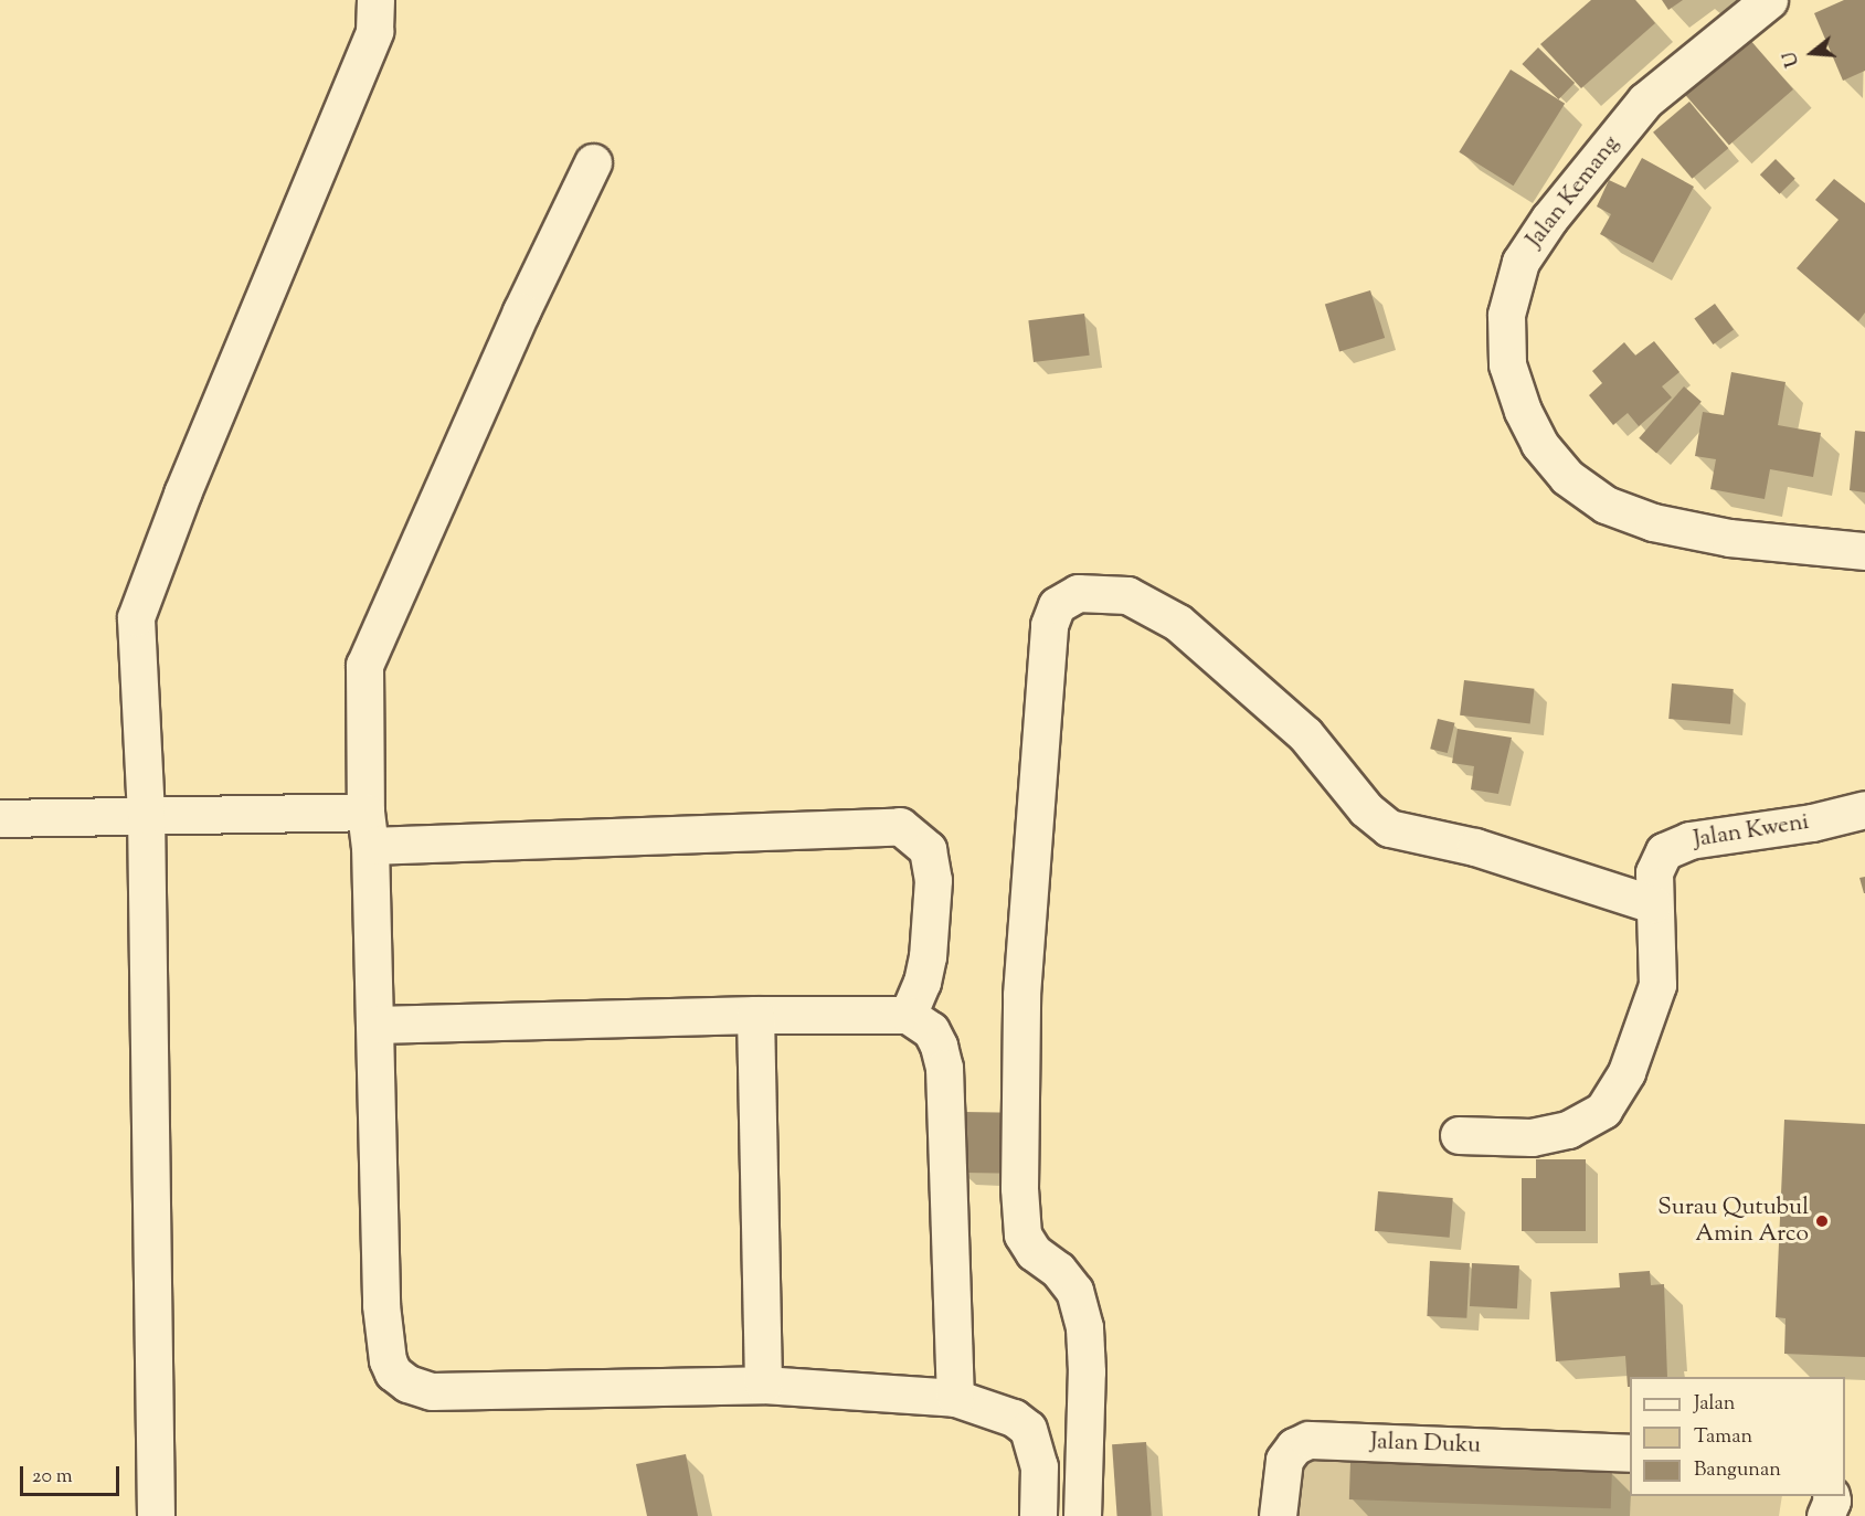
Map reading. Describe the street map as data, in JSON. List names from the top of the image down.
{
  "streets": {
    "street": ["Jalan Kemang", "Jalan Kweni", "Jalan Duku"]
  },
  "places": ["Surau Qutubul Amin Arco"],
  "legend": ["Jalan", "Taman", "Bangunan"],
  "scale_bar": "20 m",
  "north": "left"
}
